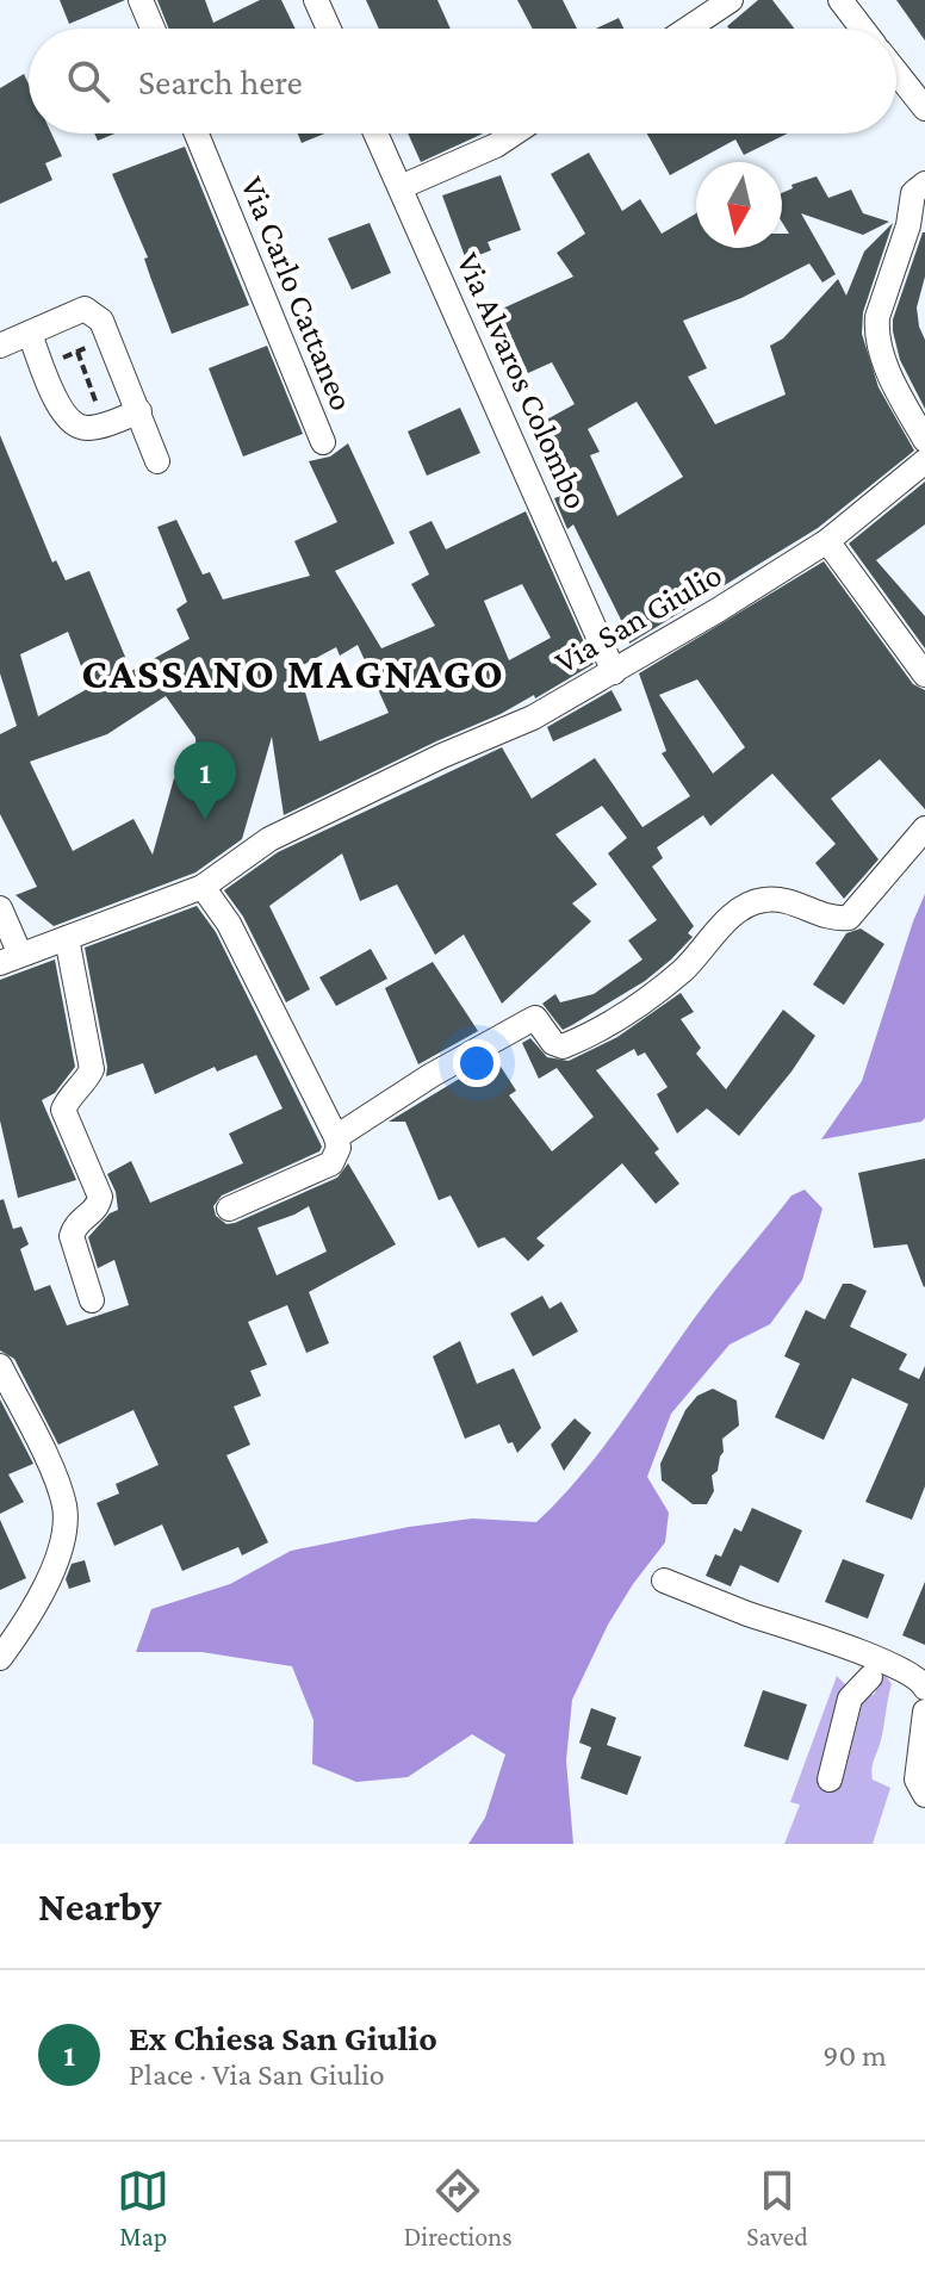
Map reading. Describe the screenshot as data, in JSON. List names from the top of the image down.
{
  "streets": {
    "street": ["Via Carlo Cattaneo", "Via Alvaros Colombo", "Via San Giulio"]
  },
  "crossings": [
    ["Via Alvaros Colombo", "Via San Giulio"]
  ],
  "districts": ["CASSANO MAGNAGO"],
  "north": "bottom",
  "page": {
    "search": "Search here",
    "pins": "1",
    "heading": "Nearby",
    "list": [
      {
        "mark": "1",
        "name": "Ex Chiesa San Giulio",
        "note": "Place · Via San Giulio",
        "value": "90 m"
      }
    ],
    "nav": ["Map", "Directions", "Saved"]
  }
}
